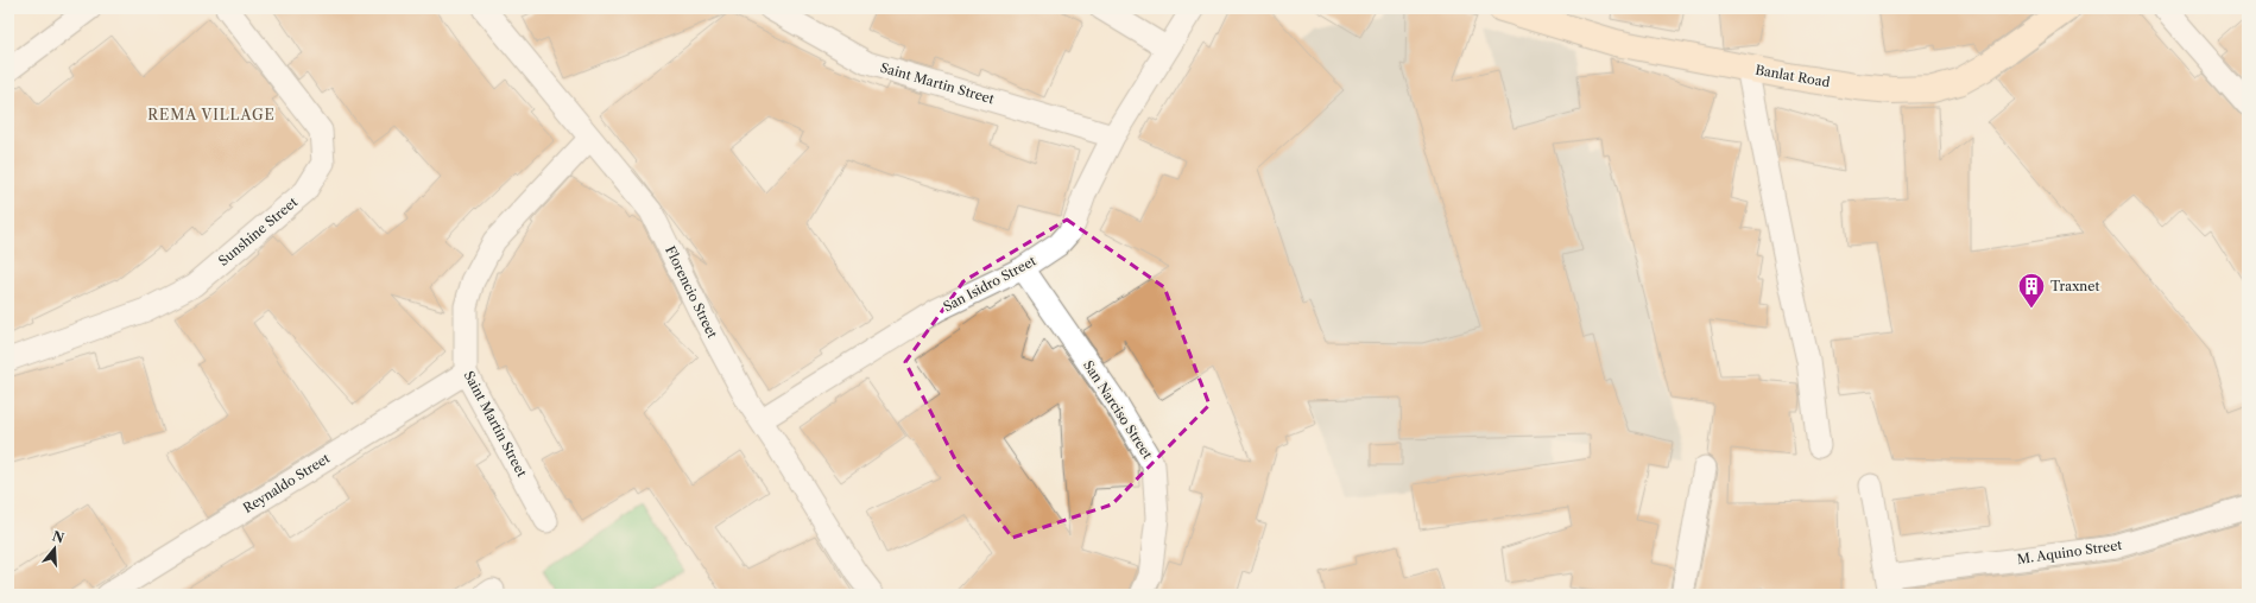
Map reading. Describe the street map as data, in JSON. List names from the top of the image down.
{
  "streets": {
    "street": [
      "Banlat Road",
      "Saint Martin Street",
      "Sunshine Street",
      "San Isidro Street",
      "Florencio Street",
      "San Narciso Street",
      "Reynaldo Street",
      "M. Aquino Street"
    ]
  },
  "crossings": [
    ["Saint Martin Street", "San Isidro Street"],
    ["Saint Martin Street", "Florencio Street"],
    ["Saint Martin Street", "Reynaldo Street"],
    ["San Isidro Street", "Florencio Street"],
    ["San Isidro Street", "San Narciso Street"]
  ],
  "districts": ["REMA VILLAGE"],
  "places": {
    "building": ["Traxnet"]
  },
  "north": "top"
}
